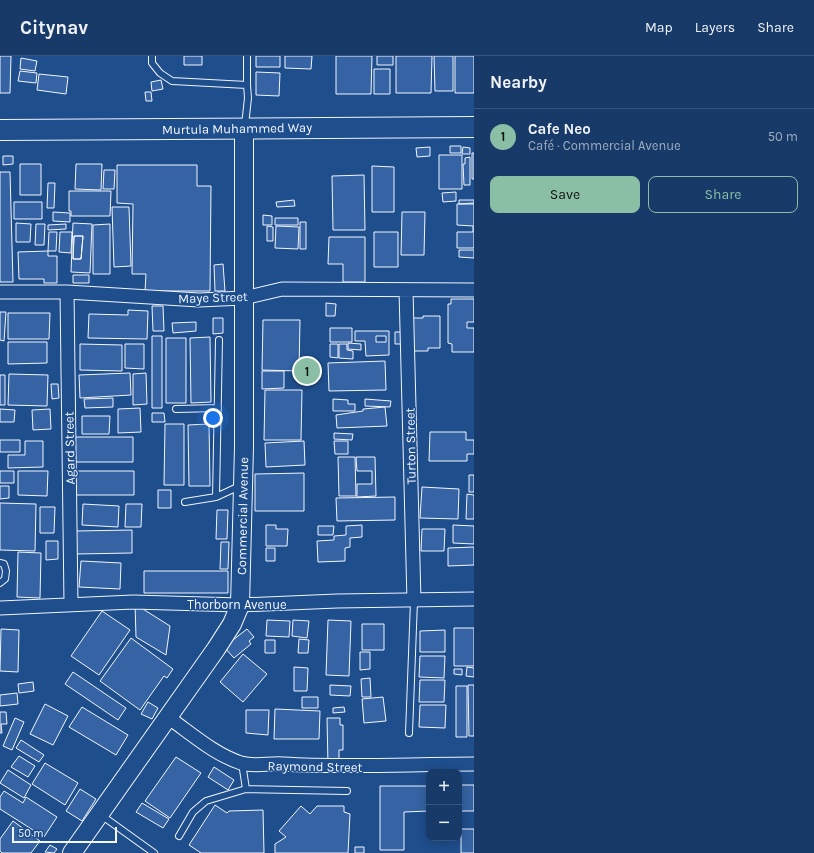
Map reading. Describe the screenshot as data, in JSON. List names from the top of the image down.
{
  "streets": {
    "main road": ["Murtula Muhammed Way"],
    "street": [
      "Maye Street",
      "Turton Street",
      "Agard Street",
      "Commercial Avenue",
      "Thorborn Avenue",
      "Raymond Street"
    ]
  },
  "crossings": [
    ["Murtula Muhammed Way", "Commercial Avenue"],
    ["Maye Street", "Turton Street"],
    ["Maye Street", "Agard Street"],
    ["Maye Street", "Commercial Avenue"],
    ["Turton Street", "Thorborn Avenue"],
    ["Agard Street", "Thorborn Avenue"],
    ["Commercial Avenue", "Thorborn Avenue"],
    ["Commercial Avenue", "Raymond Street"]
  ],
  "scale_bar": "50 m",
  "page": {
    "header": "Citynav",
    "nav": ["Map", "Layers", "Share"],
    "heading": "Nearby",
    "list": [
      {
        "mark": "1",
        "name": "Cafe Neo",
        "note": "Café · Commercial Avenue",
        "value": "50 m"
      }
    ],
    "buttons": ["Save", "Share"],
    "pins": "1",
    "map_buttons": ["+", "−"],
    "scale": "50 m"
  }
}
